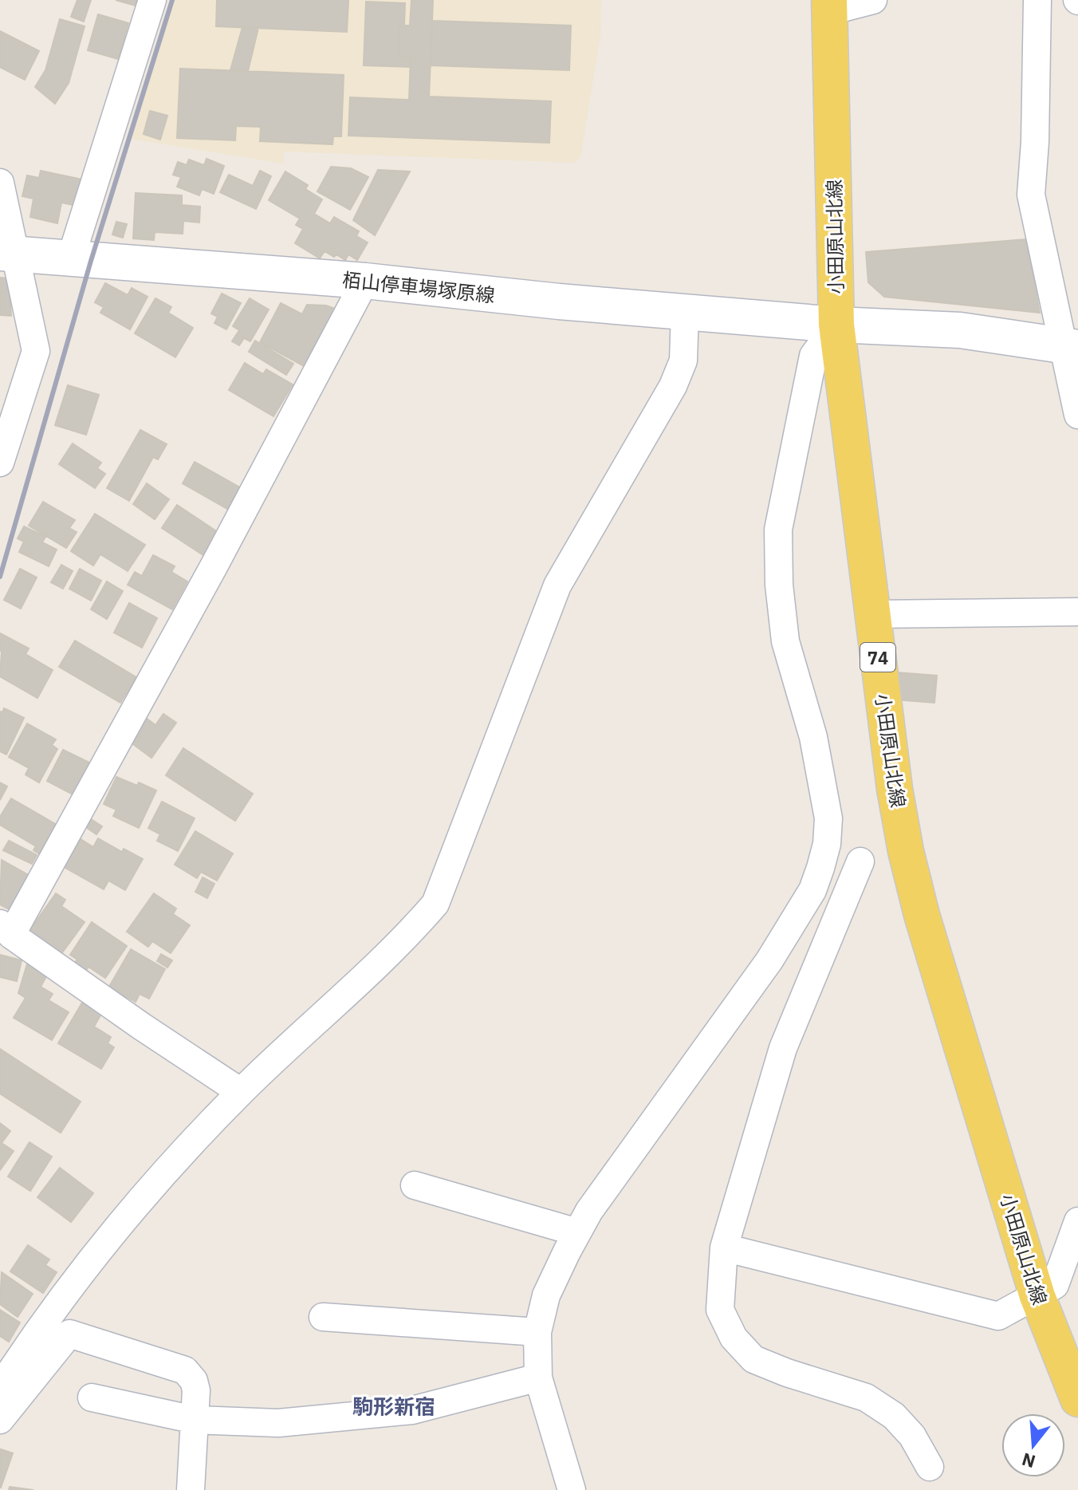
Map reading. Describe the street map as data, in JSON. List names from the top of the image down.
{
  "streets": {
    "main road": ["小田原山北線", "栢山停車場塚原線", "74"]
  },
  "crossings": [
    ["小田原山北線", "栢山停車場塚原線"]
  ],
  "districts": ["駒形新宿"],
  "north": "bottom"
}
